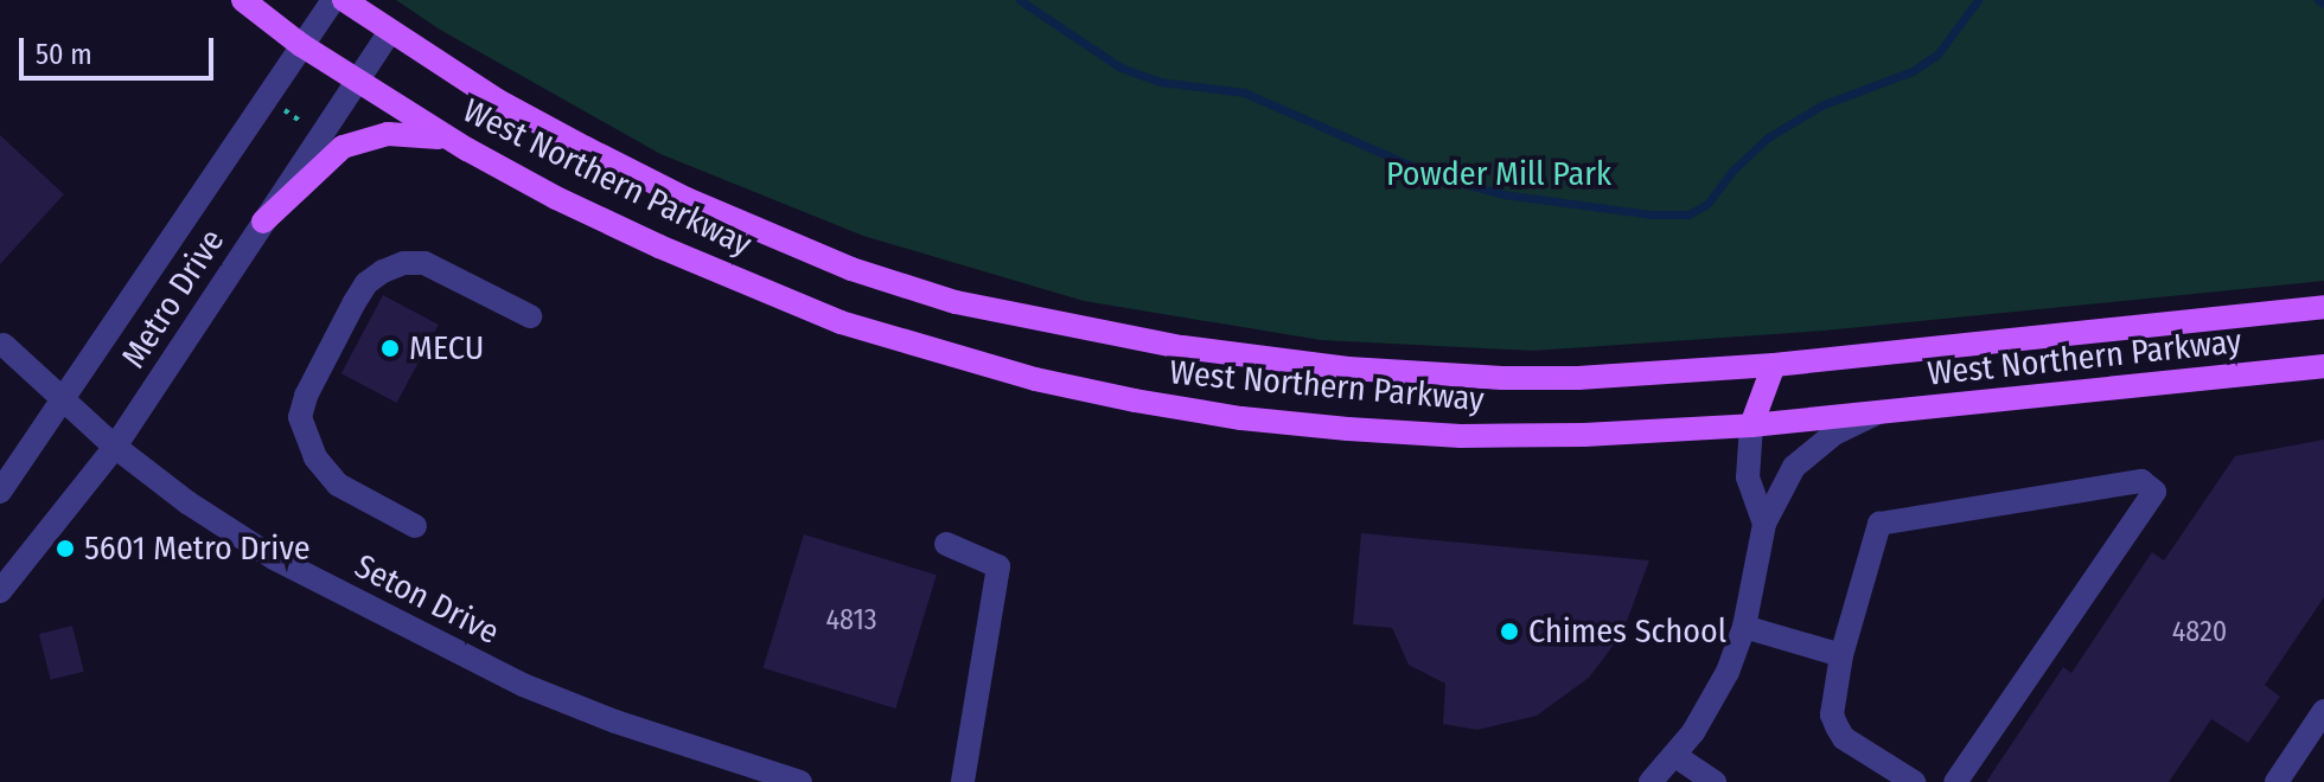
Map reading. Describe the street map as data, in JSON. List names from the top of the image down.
{
  "streets": {
    "main road": ["West Northern Parkway"],
    "street": ["Metro Drive", "Seton Drive"]
  },
  "crossings": [
    ["West Northern Parkway", "Metro Drive"],
    ["Metro Drive", "Seton Drive"]
  ],
  "parks": ["Powder Mill Park"],
  "places": ["MECU", "5601 Metro Drive", "Chimes School"],
  "house_numbers": ["4813", "4820"],
  "scale_bar": "50 m"
}
